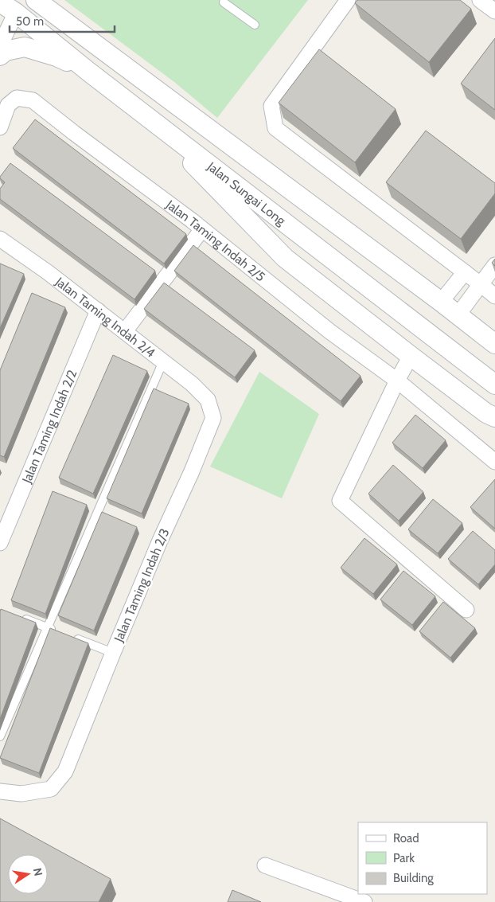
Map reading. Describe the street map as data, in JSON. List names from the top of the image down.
{
  "streets": {
    "street": [
      "Jalan Sungai Long",
      "Jalan Taming Indah 2/5",
      "Jalan Taming Indah 2/4",
      "Jalan Taming Indah 2/2",
      "Jalan Taming Indah 2/3"
    ]
  },
  "crossings": [
    ["Jalan Taming Indah 2/4", "Jalan Taming Indah 2/2"],
    ["Jalan Taming Indah 2/4", "Jalan Taming Indah 2/3"]
  ],
  "legend": ["Road", "Park", "Building"],
  "scale_bar": "50 m",
  "north": "right"
}
